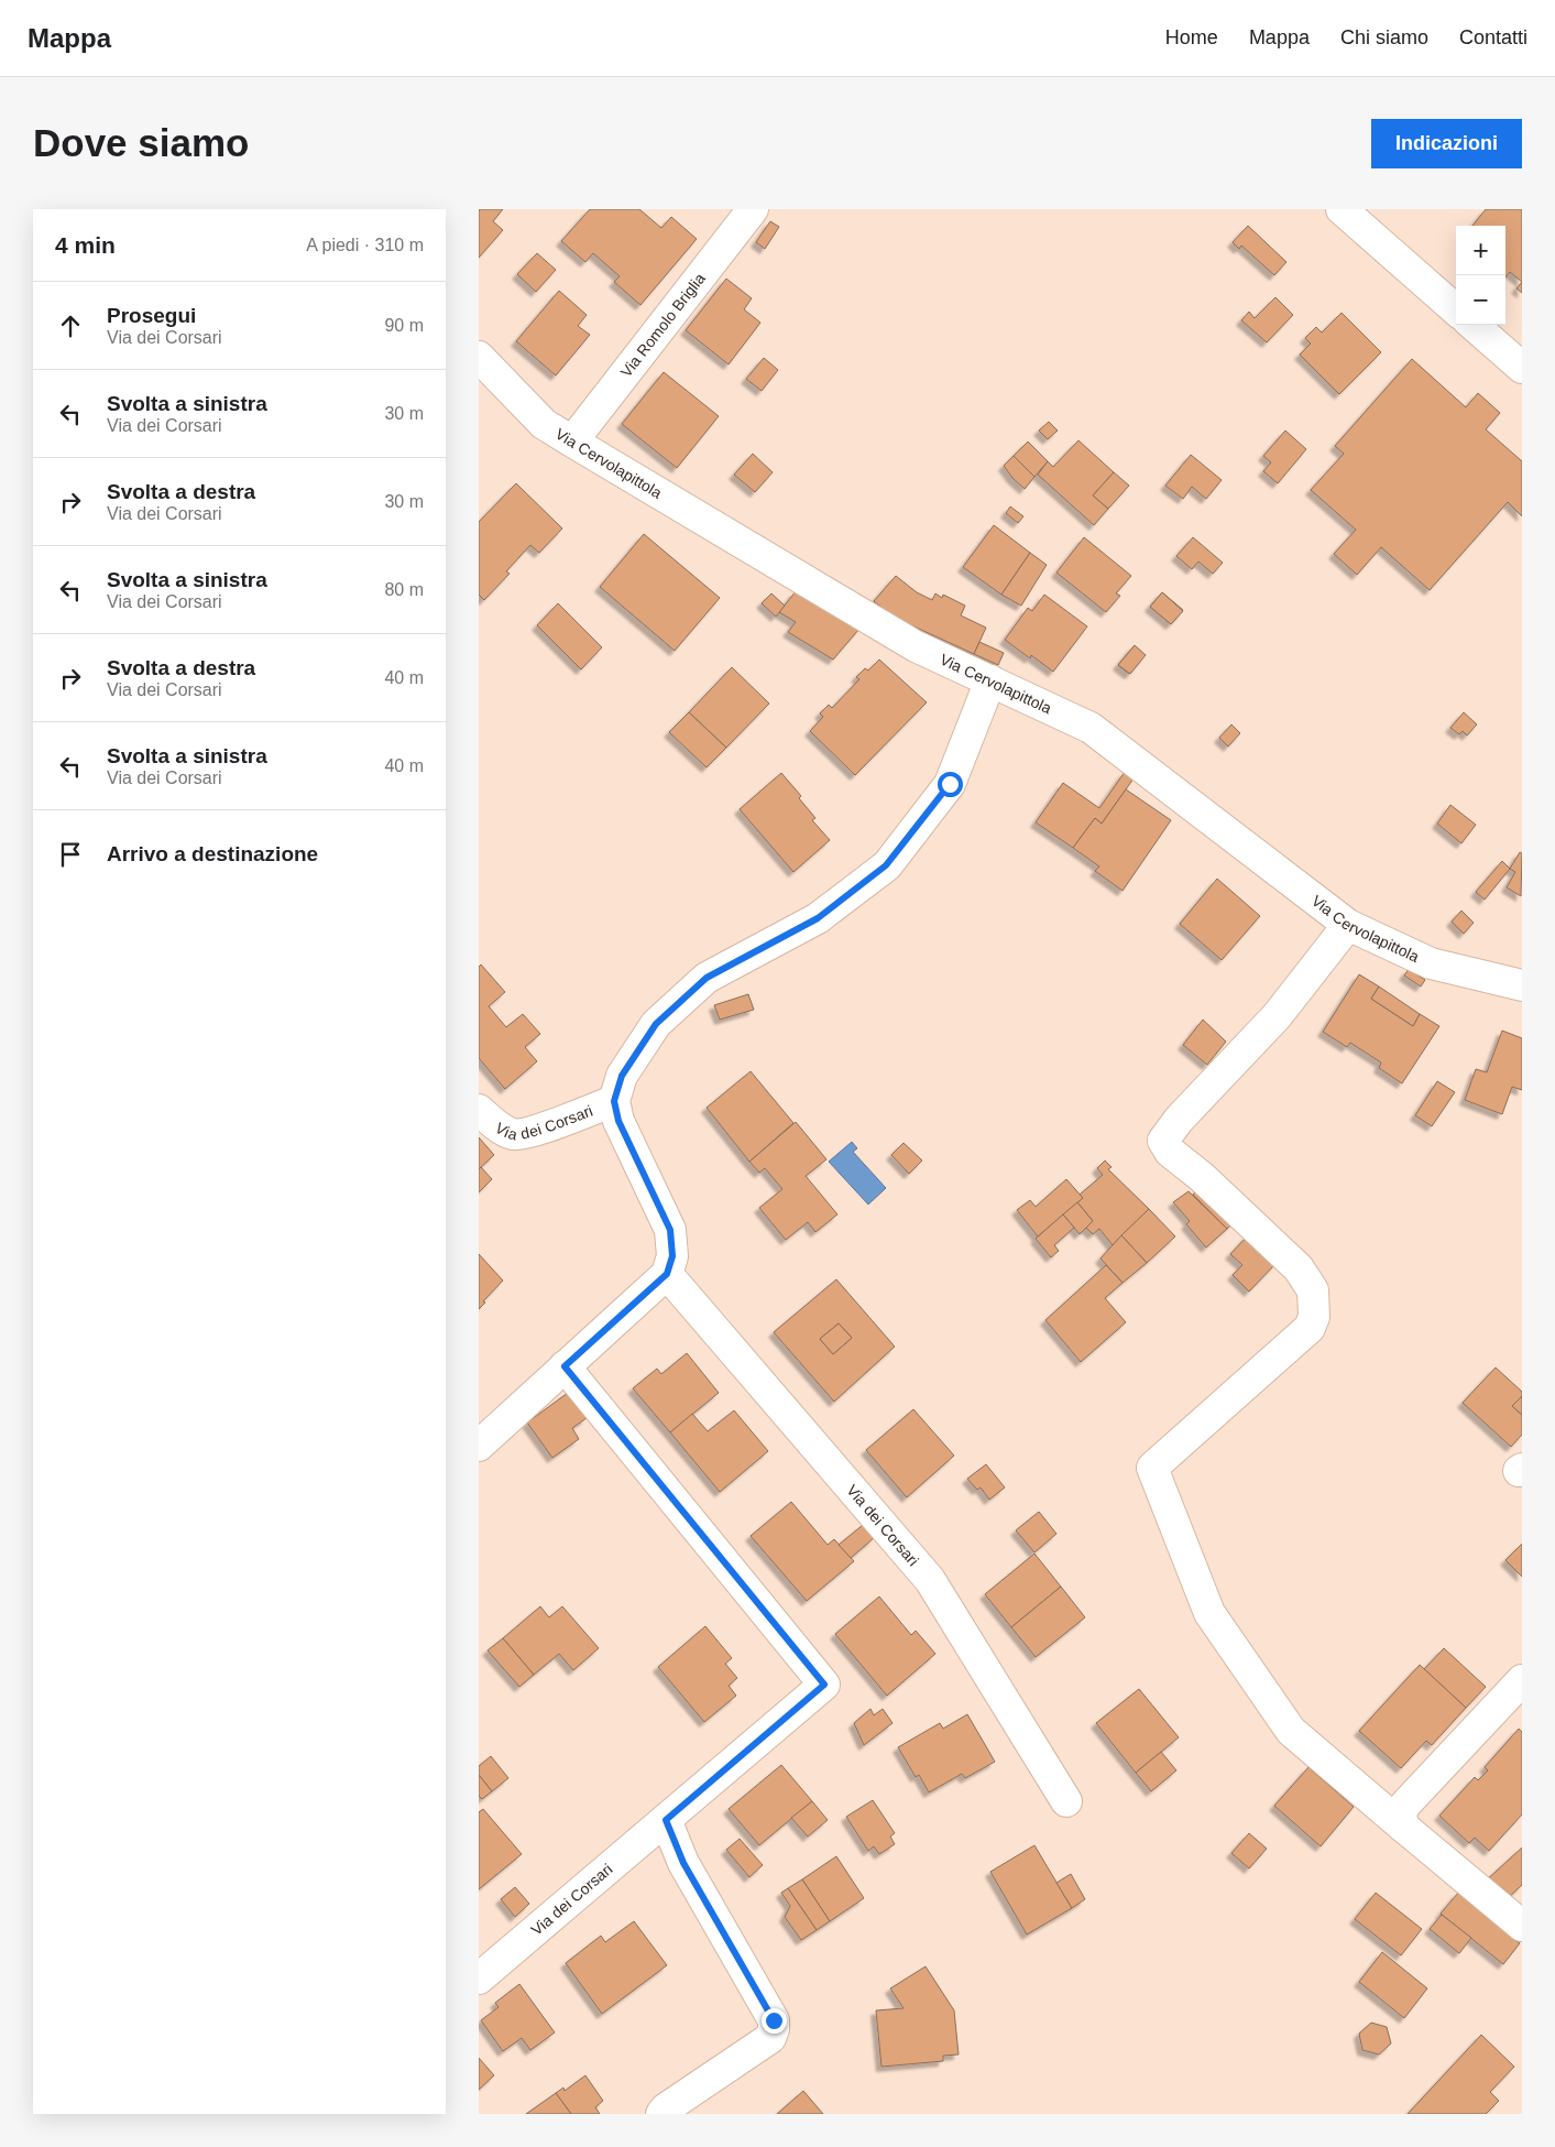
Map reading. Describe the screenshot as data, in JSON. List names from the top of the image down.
{
  "streets": {
    "street": ["Via Romolo Briglia", "Via Cervolapittola", "Via dei Corsari"]
  },
  "crossings": [
    ["Via Romolo Briglia", "Via Cervolapittola"],
    ["Via Cervolapittola", "Via dei Corsari"]
  ],
  "page": {
    "header": "Mappa",
    "nav": [
      "Home",
      "Mappa",
      "Chi siamo",
      "Contatti"
    ],
    "buttons": "Indicazioni",
    "title": "Dove siamo",
    "heading": ["4 min", "A piedi · 310 m"],
    "map_buttons": ["+", "−"],
    "list": [
      ["Prosegui", "Via dei Corsari", "90 m"],
      ["Svolta a sinistra", "Via dei Corsari", "30 m"],
      ["Svolta a destra", "Via dei Corsari", "30 m"],
      ["Svolta a sinistra", "Via dei Corsari", "80 m"],
      ["Svolta a destra", "Via dei Corsari", "40 m"],
      ["Svolta a sinistra", "Via dei Corsari", "40 m"],
      "Arrivo a destinazione"
    ]
  }
}
